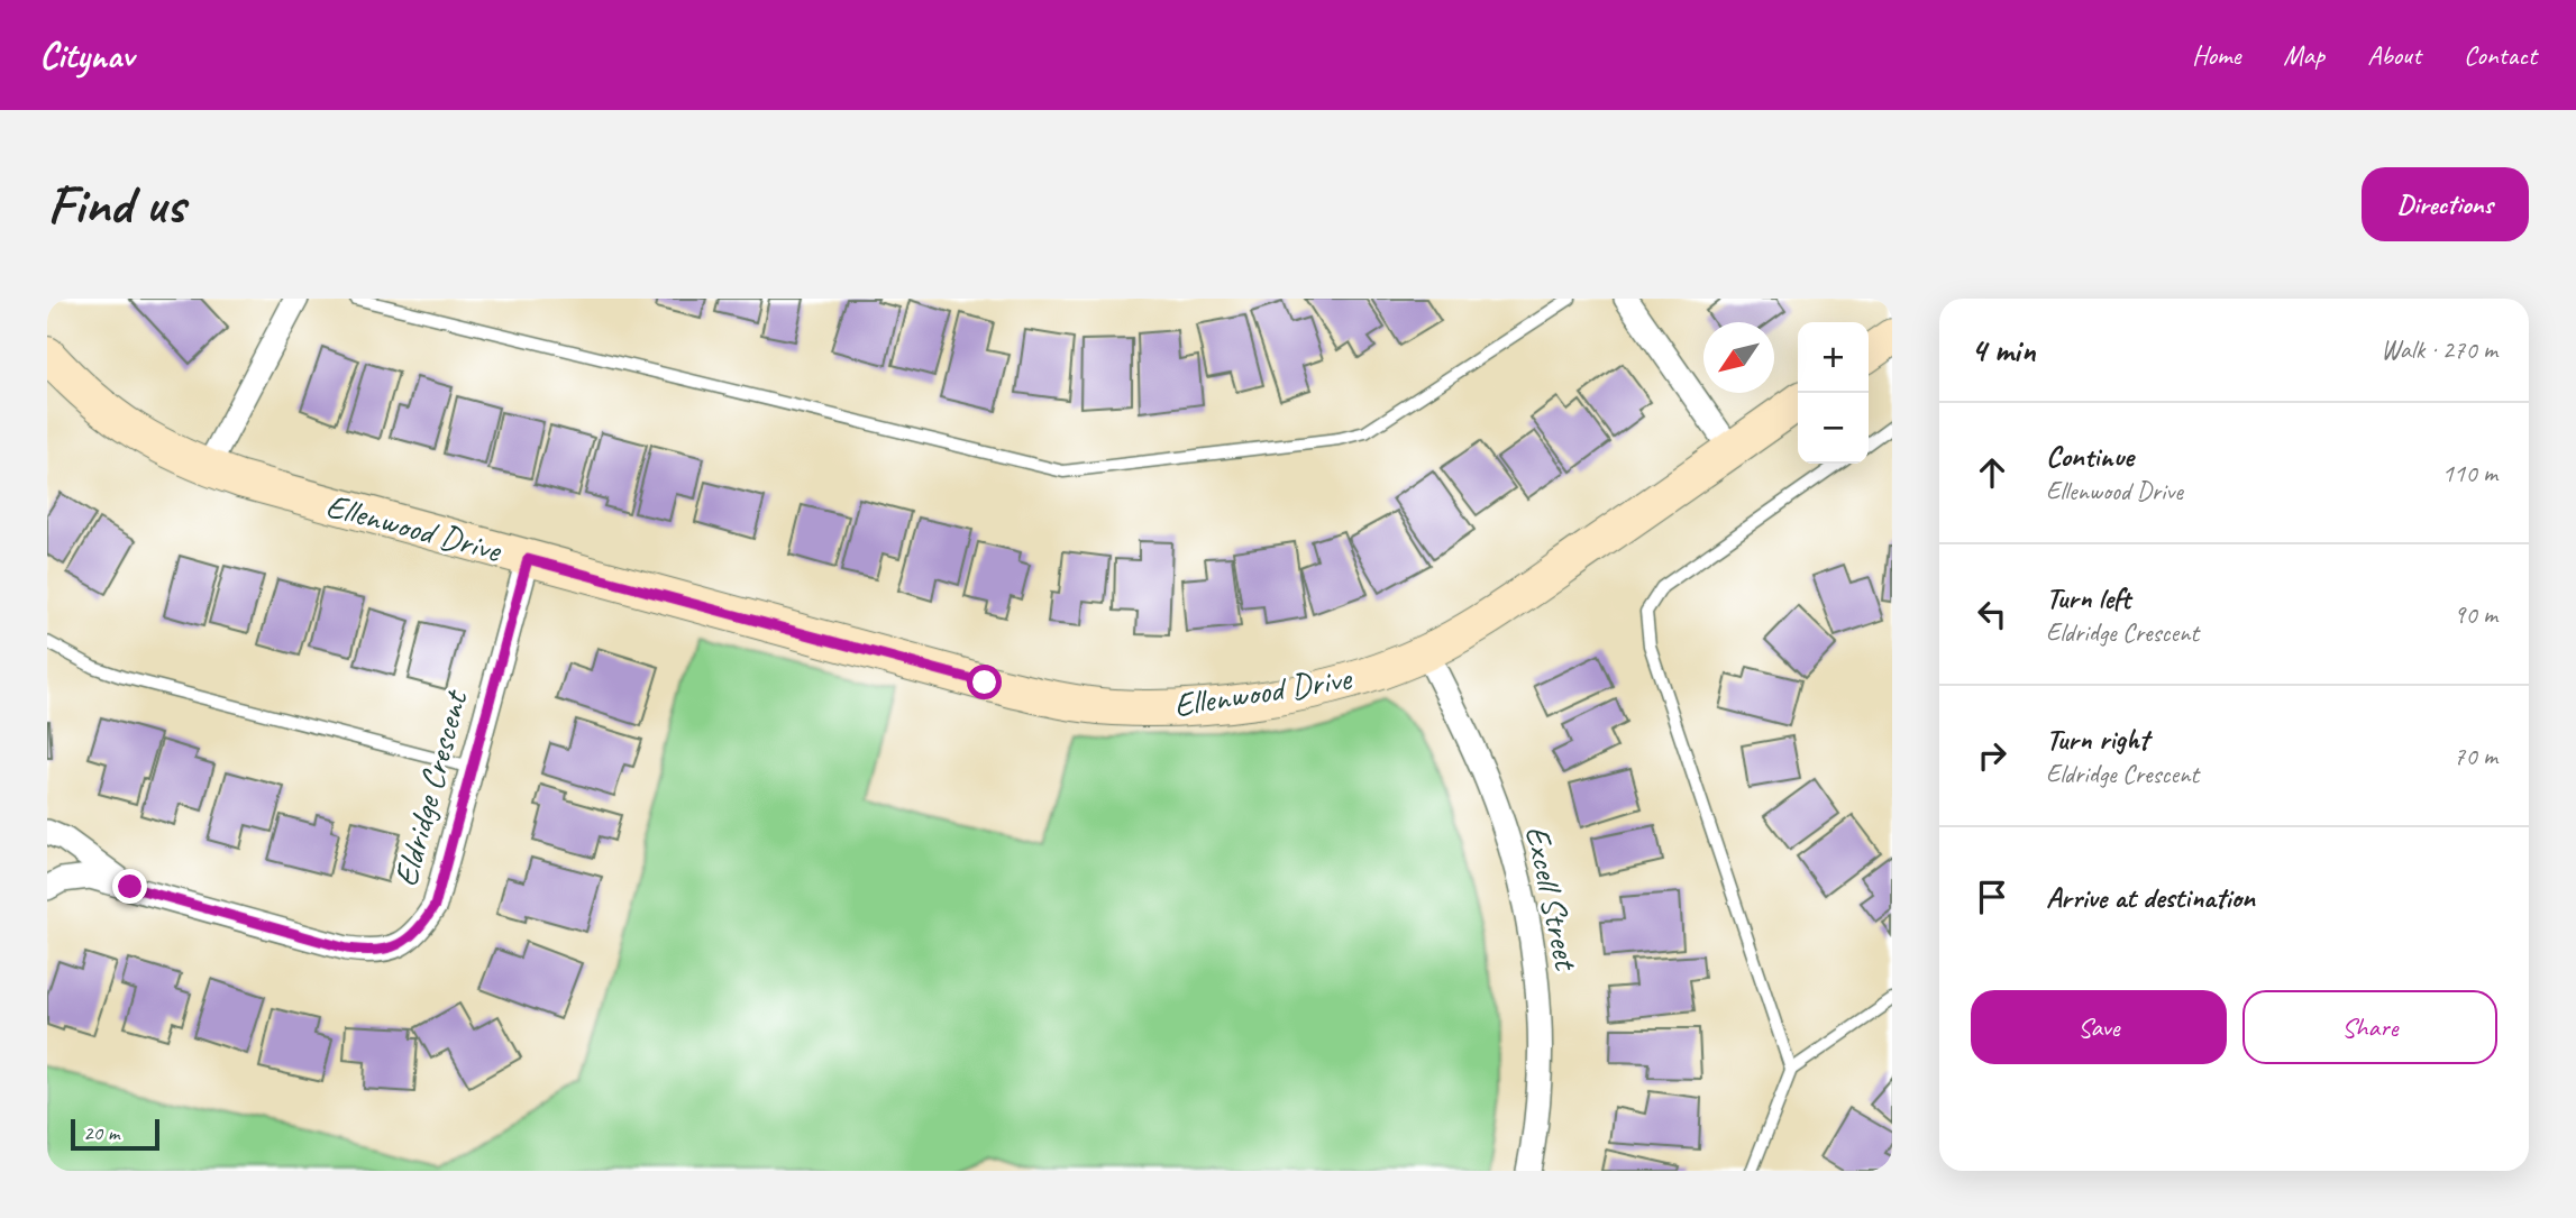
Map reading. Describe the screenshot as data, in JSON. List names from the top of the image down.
{
  "streets": {
    "street": ["Ellenwood Drive", "Eldridge Crescent", "Excell Street"]
  },
  "crossings": [
    ["Ellenwood Drive", "Eldridge Crescent"],
    ["Ellenwood Drive", "Excell Street"]
  ],
  "scale_bar": "20 m",
  "north": "bottom left",
  "page": {
    "header": "Citynav",
    "nav": [
      "Home",
      "Map",
      "About",
      "Contact"
    ],
    "buttons": [
      "Directions",
      ["Save", "Share"]
    ],
    "title": "Find us",
    "heading": ["4 min", "Walk · 270 m"],
    "map_buttons": ["+", "−"],
    "list": [
      ["Continue", "Ellenwood Drive", "110 m"],
      ["Turn left", "Eldridge Crescent", "90 m"],
      ["Turn right", "Eldridge Crescent", "70 m"],
      "Arrive at destination"
    ],
    "scale": "20 m"
  }
}
